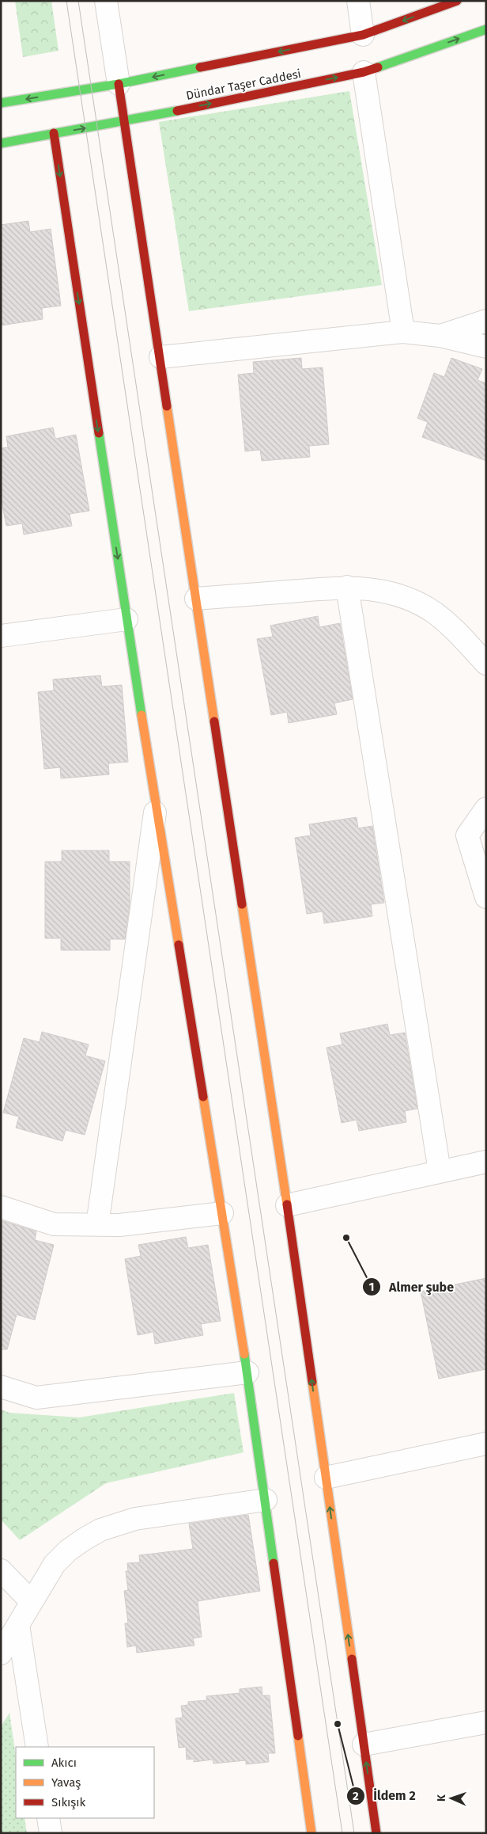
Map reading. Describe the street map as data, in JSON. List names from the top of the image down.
{
  "streets": {
    "street": ["Dündar Taşer Caddesi"]
  },
  "places": ["Almer şube", "İldem 2"],
  "legend": ["Akıcı", "Yavaş", "Sıkışık"],
  "north": "left"
}
